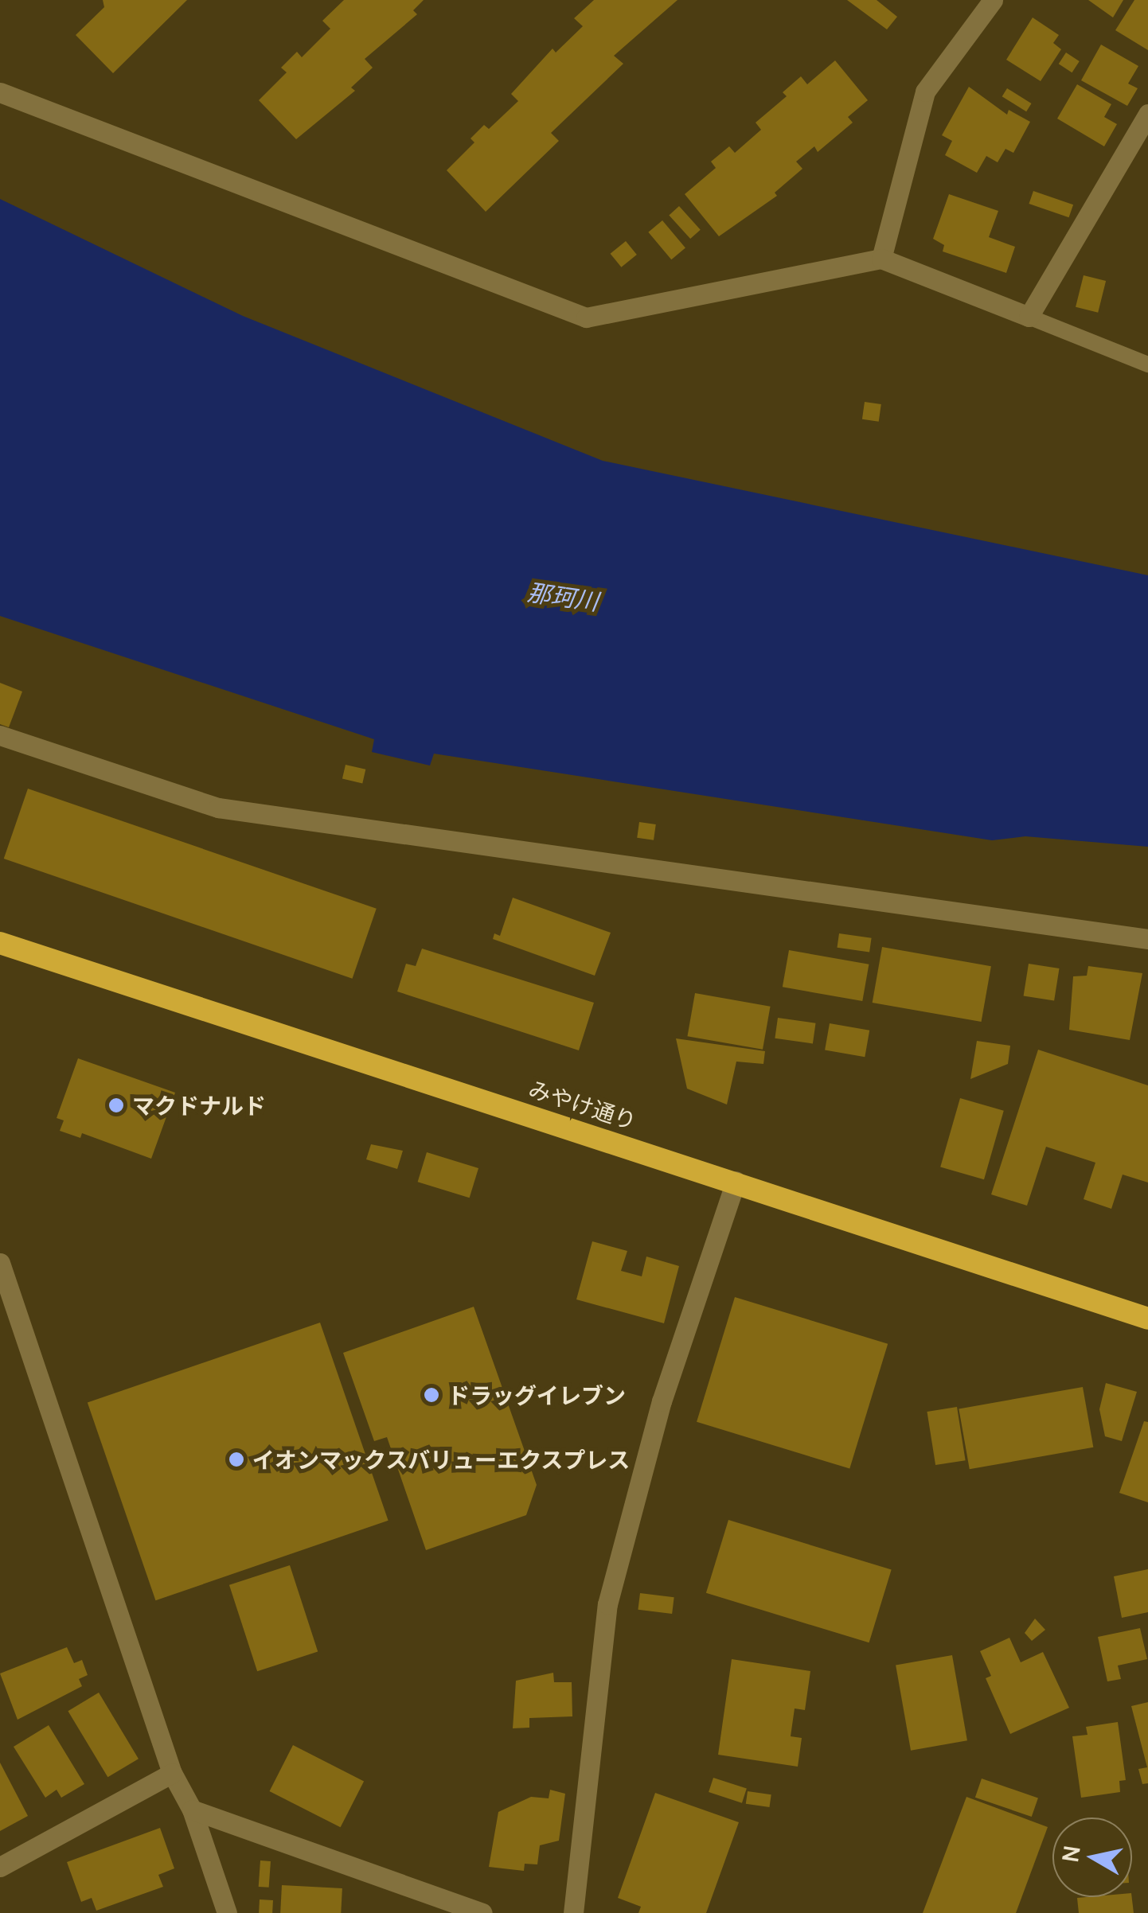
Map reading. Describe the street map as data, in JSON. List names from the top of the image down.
{
  "streets": {
    "highway": ["みやけ通り"]
  },
  "water": ["那珂川"],
  "places": ["マクドナルド", "ドラッグイレブン", "イオンマックスバリューエクスプレス"],
  "north": "left"
}
